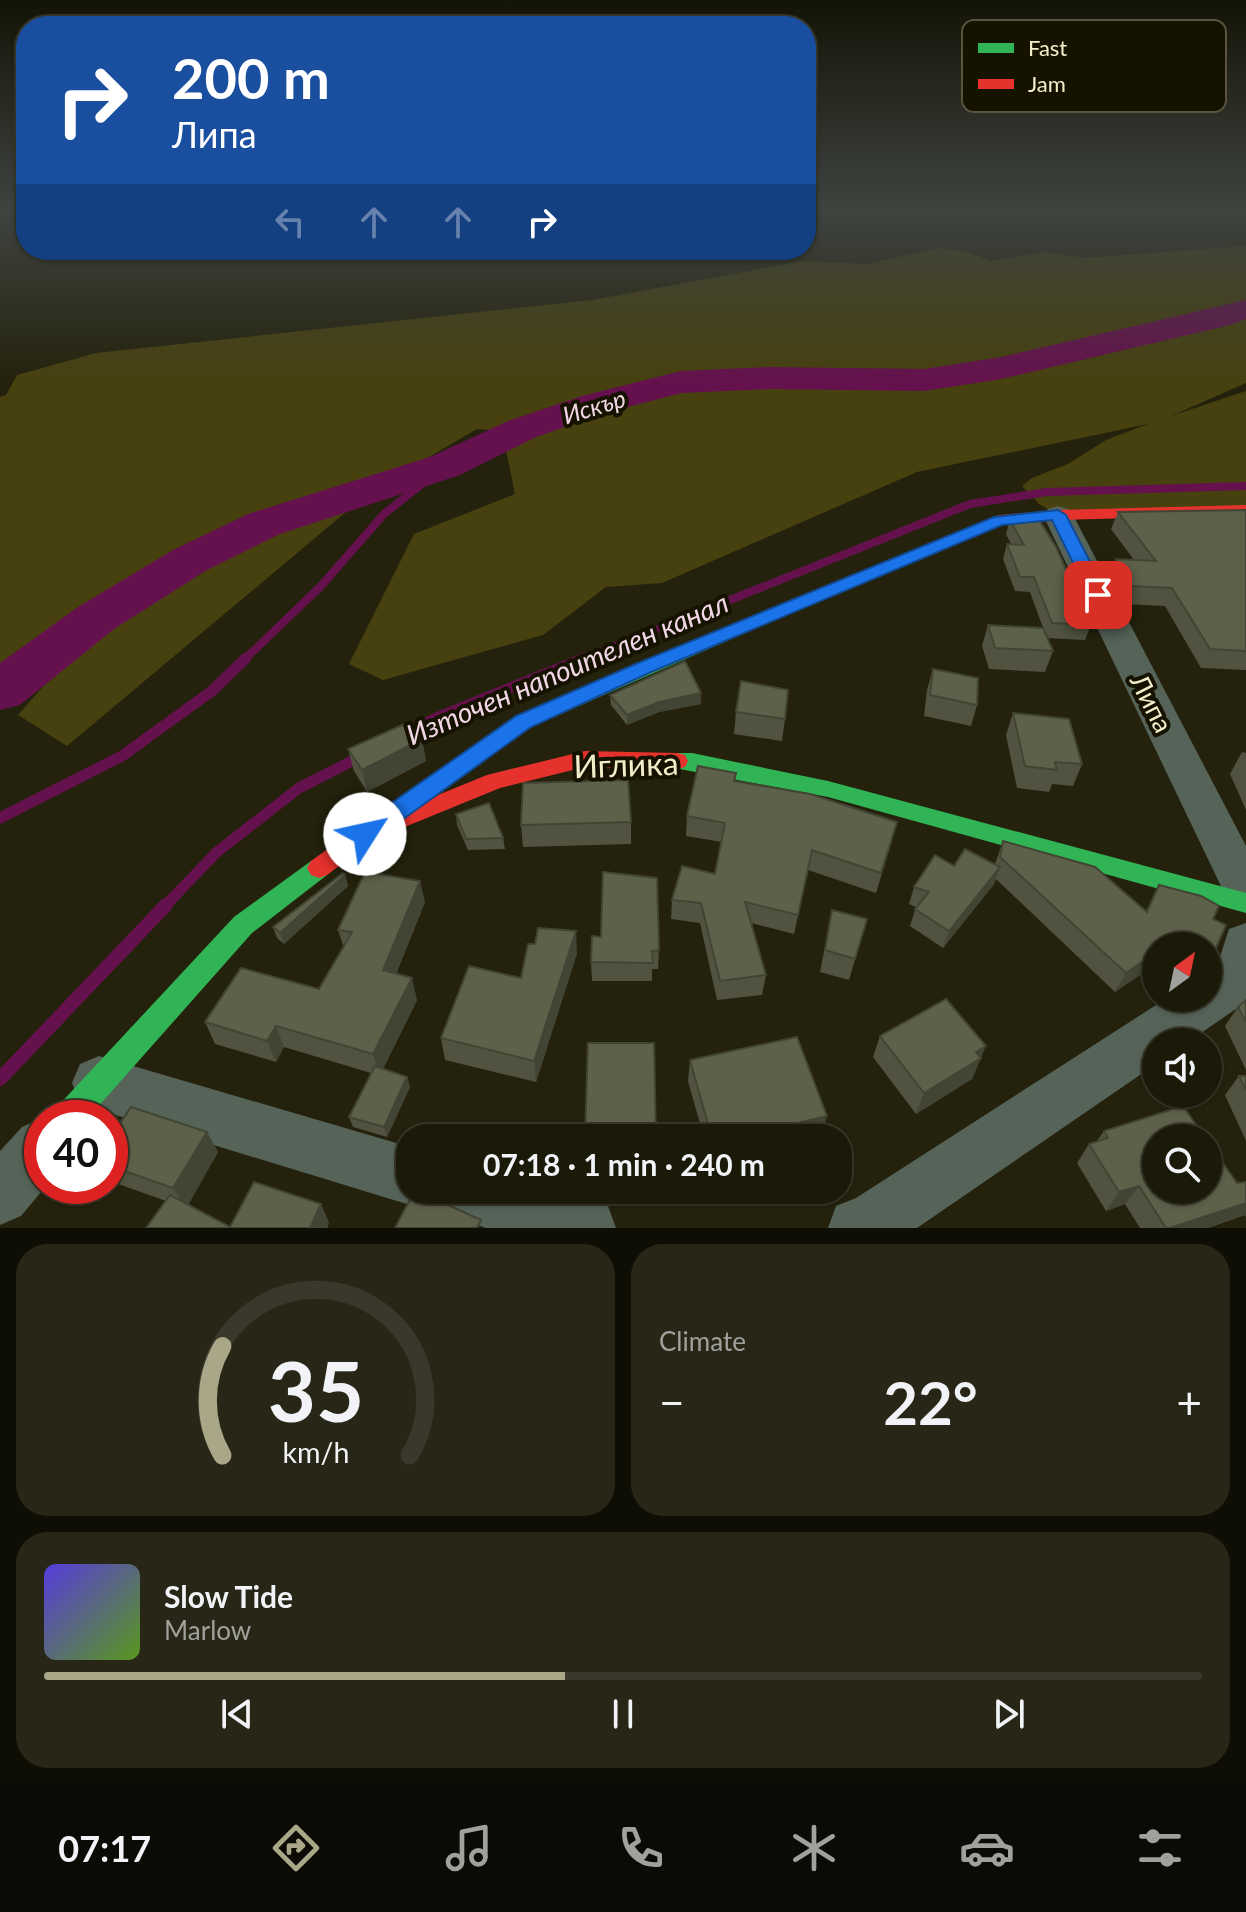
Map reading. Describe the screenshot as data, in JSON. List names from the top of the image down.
{
  "streets": {
    "street": ["Липа", "Иглика"]
  },
  "water": ["Искър", "Източен напоителен канал"],
  "legend": ["Fast", "Jam"],
  "north": "top right",
  "page": {
    "turn": ["200 m", "Липа"],
    "limit": "40",
    "trip": "07:18 · 1 min · 240 m",
    "tile": "Climate",
    "heat": ["−", "22°", "+"],
    "song": ["Slow Tide", "Marlow"],
    "tabs": "07:17",
    "gauge": ["35", "km/h"]
  }
}
